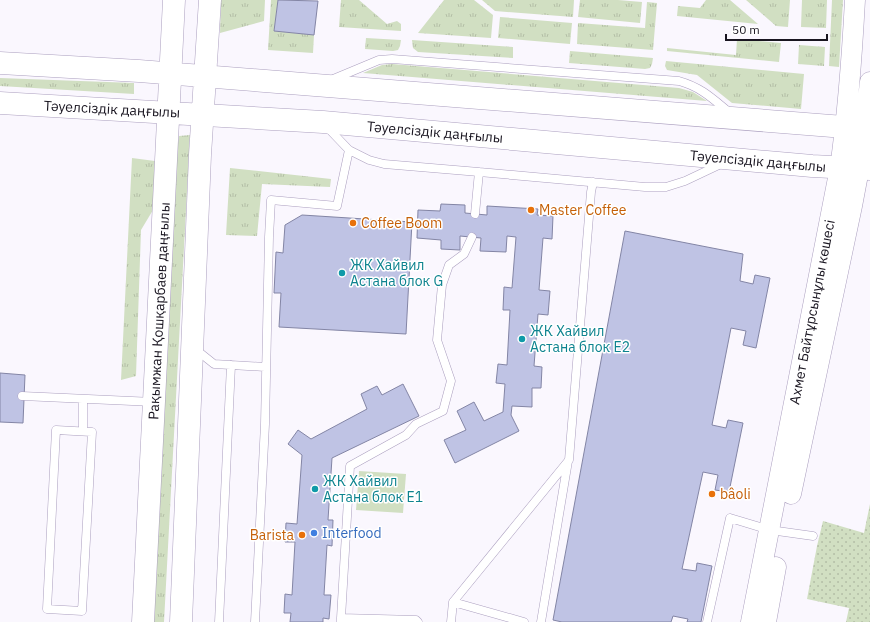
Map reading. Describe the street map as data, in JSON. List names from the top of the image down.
{
  "streets": {
    "main road": ["Тәуелсіздік даңғылы", "Рақымжан Қошқарбаев даңғылы"],
    "street": ["Ахмет Байтұрсынұлы көшесі"]
  },
  "crossings": [
    ["Тәуелсіздік даңғылы", "Рақымжан Қошқарбаев даңғылы"],
    ["Тәуелсіздік даңғылы", "Ахмет Байтұрсынұлы көшесі"]
  ],
  "places": [
    "Master Coffee",
    "Coffee Boom",
    "ЖК Хайвил Астана блок G",
    "ЖК Хайвил Астана блок E2",
    "ЖК Хайвил Астана блок E1",
    "bâoli",
    "Interfood",
    "Barista"
  ],
  "scale_bar": "50 m"
}
